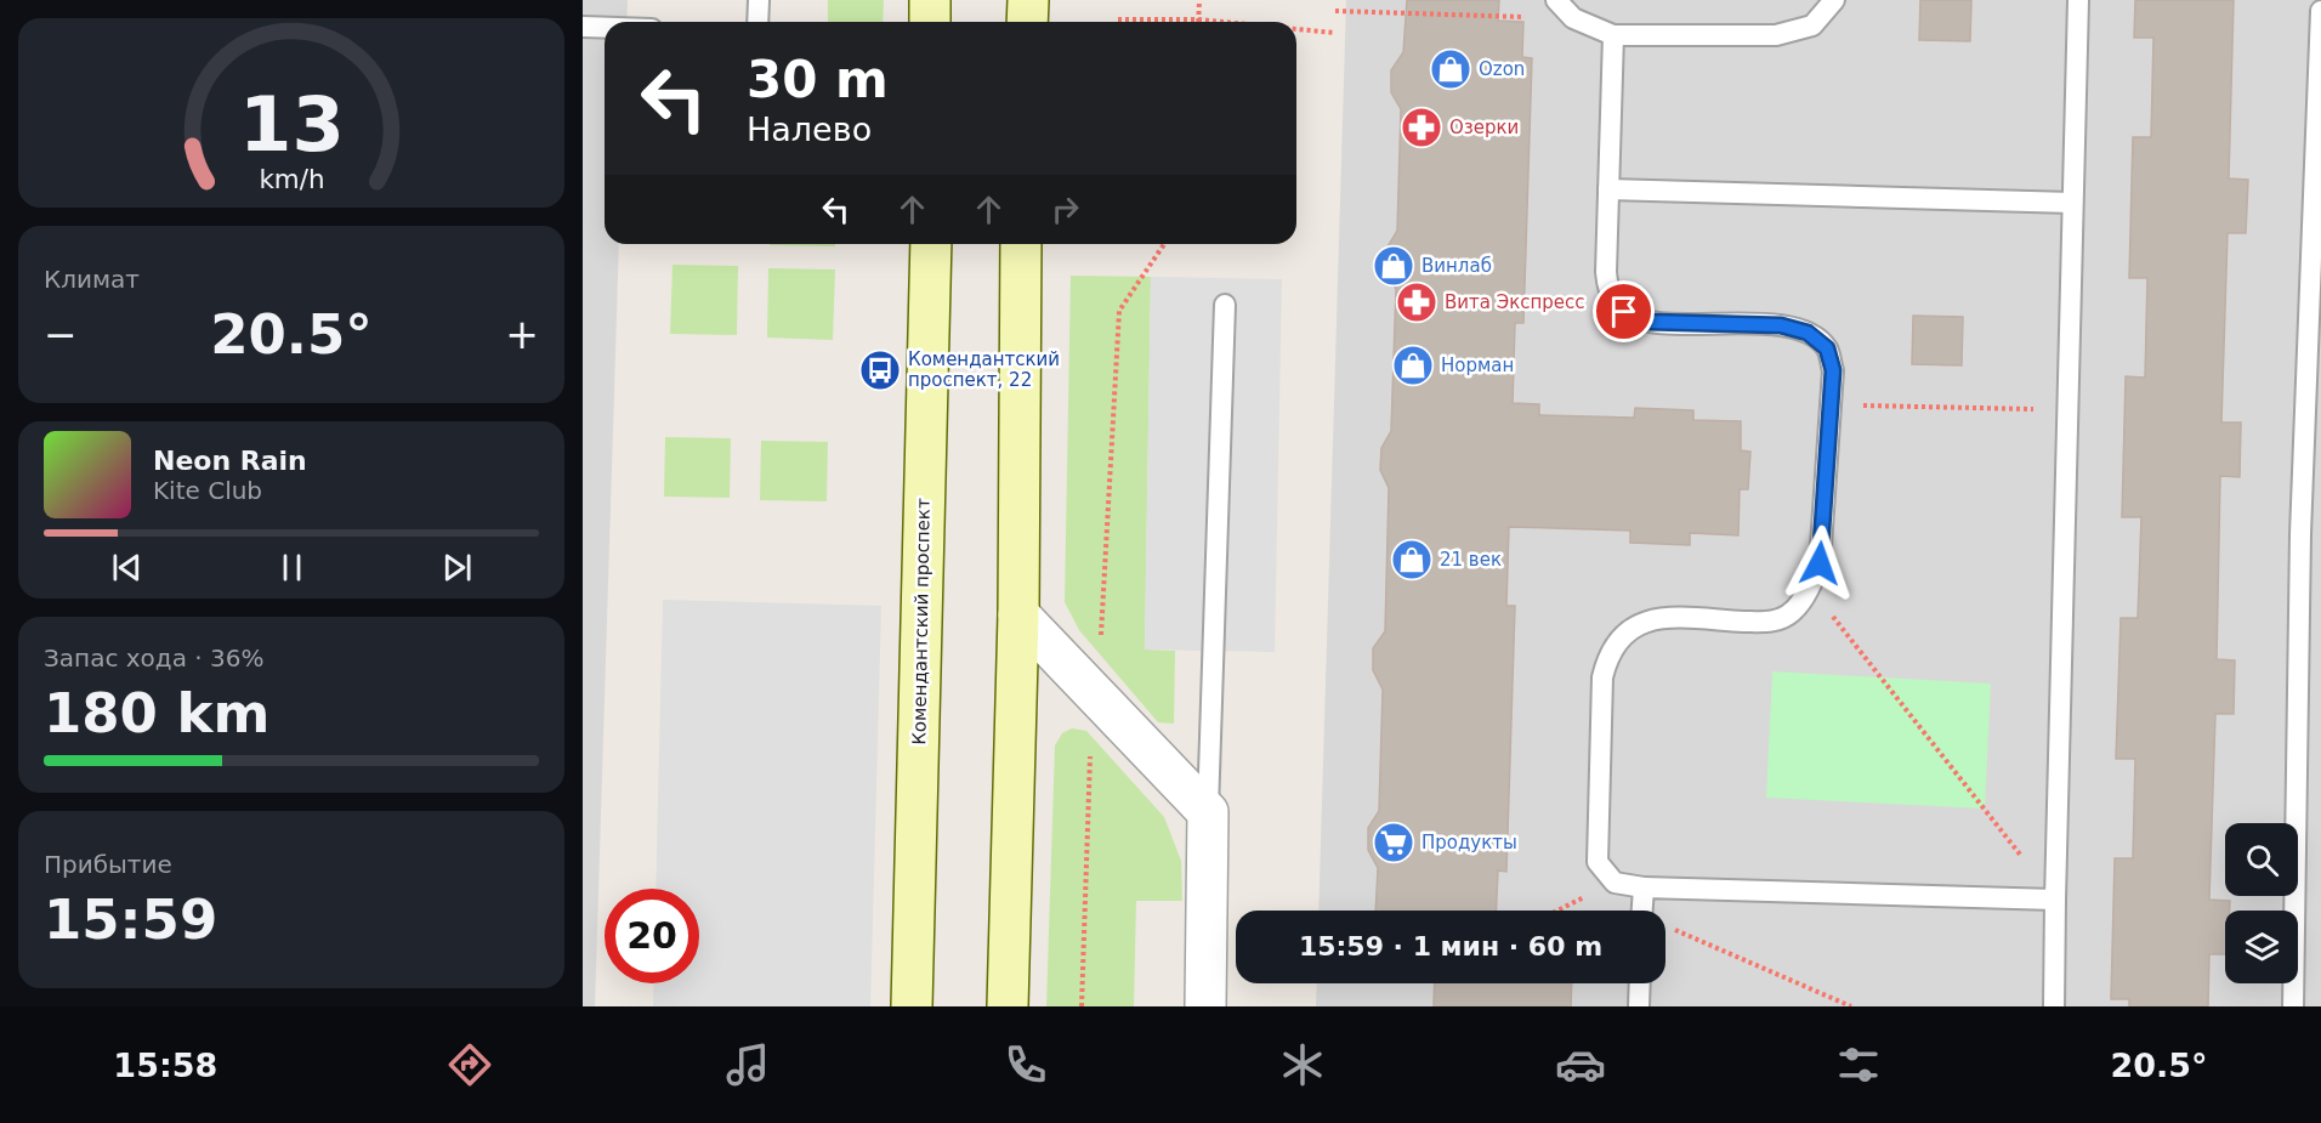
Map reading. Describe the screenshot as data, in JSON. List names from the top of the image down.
{
  "streets": {
    "main road": ["Комендантский проспект"]
  },
  "places": {
    "shop": [
      "Ozon",
      "Винлаб",
      "Норман",
      "21 век"
    ],
    "pharmacy": ["Озерки", "Вита Экспресс"],
    "bus stop": ["Комендантский проспект, 22"],
    "supermarket": ["Продукты"]
  },
  "page": {
    "turn": ["30 m", "Налево"],
    "tile": [
      "Климат",
      ["Запас хода · 36%", "180 km"],
      ["Прибытие", "15:59"]
    ],
    "heat": ["−", "20.5°", "+"],
    "song": ["Neon Rain", "Kite Club"],
    "limit": "20",
    "trip": "15:59 · 1 мин · 60 m",
    "tabs": ["15:58", "20.5°"],
    "gauge": ["13", "km/h"]
  }
}
